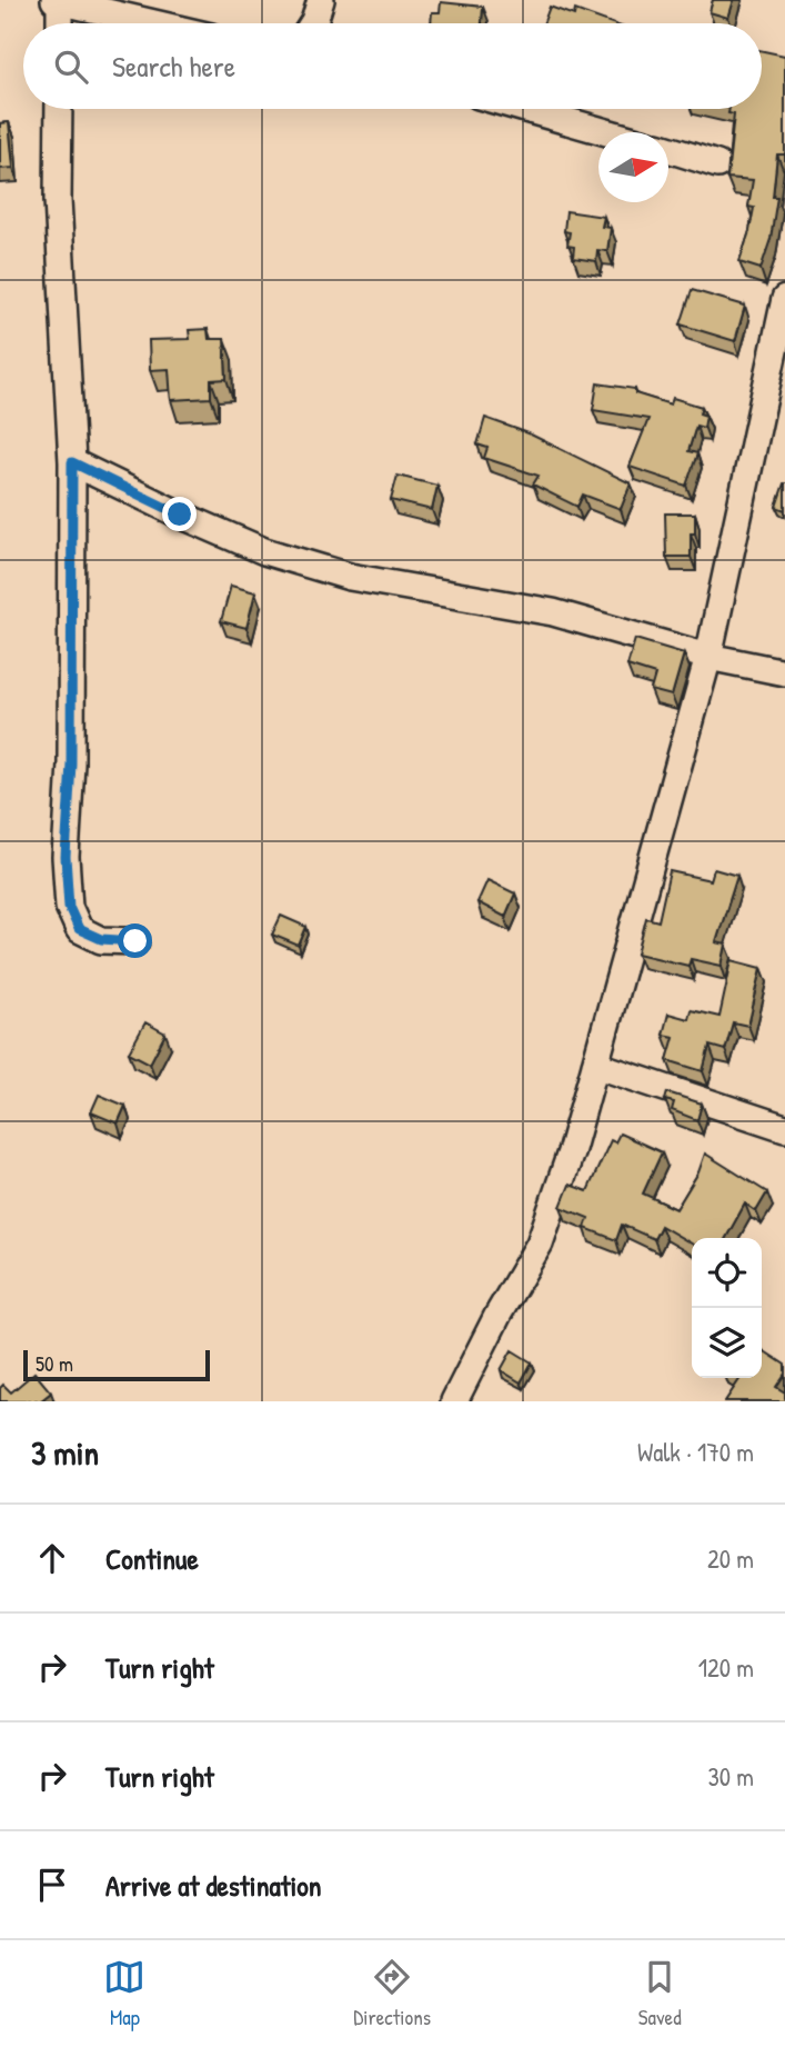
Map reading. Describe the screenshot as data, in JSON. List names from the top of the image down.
{
  "scale_bar": "50 m",
  "north": "right",
  "page": {
    "search": "Search here",
    "scale": "50 m",
    "heading": ["3 min", "Walk · 170 m"],
    "list": [
      ["Continue", "20 m"],
      ["Turn right", "120 m"],
      ["Turn right", "30 m"],
      "Arrive at destination"
    ],
    "nav": ["Map", "Directions", "Saved"]
  }
}
